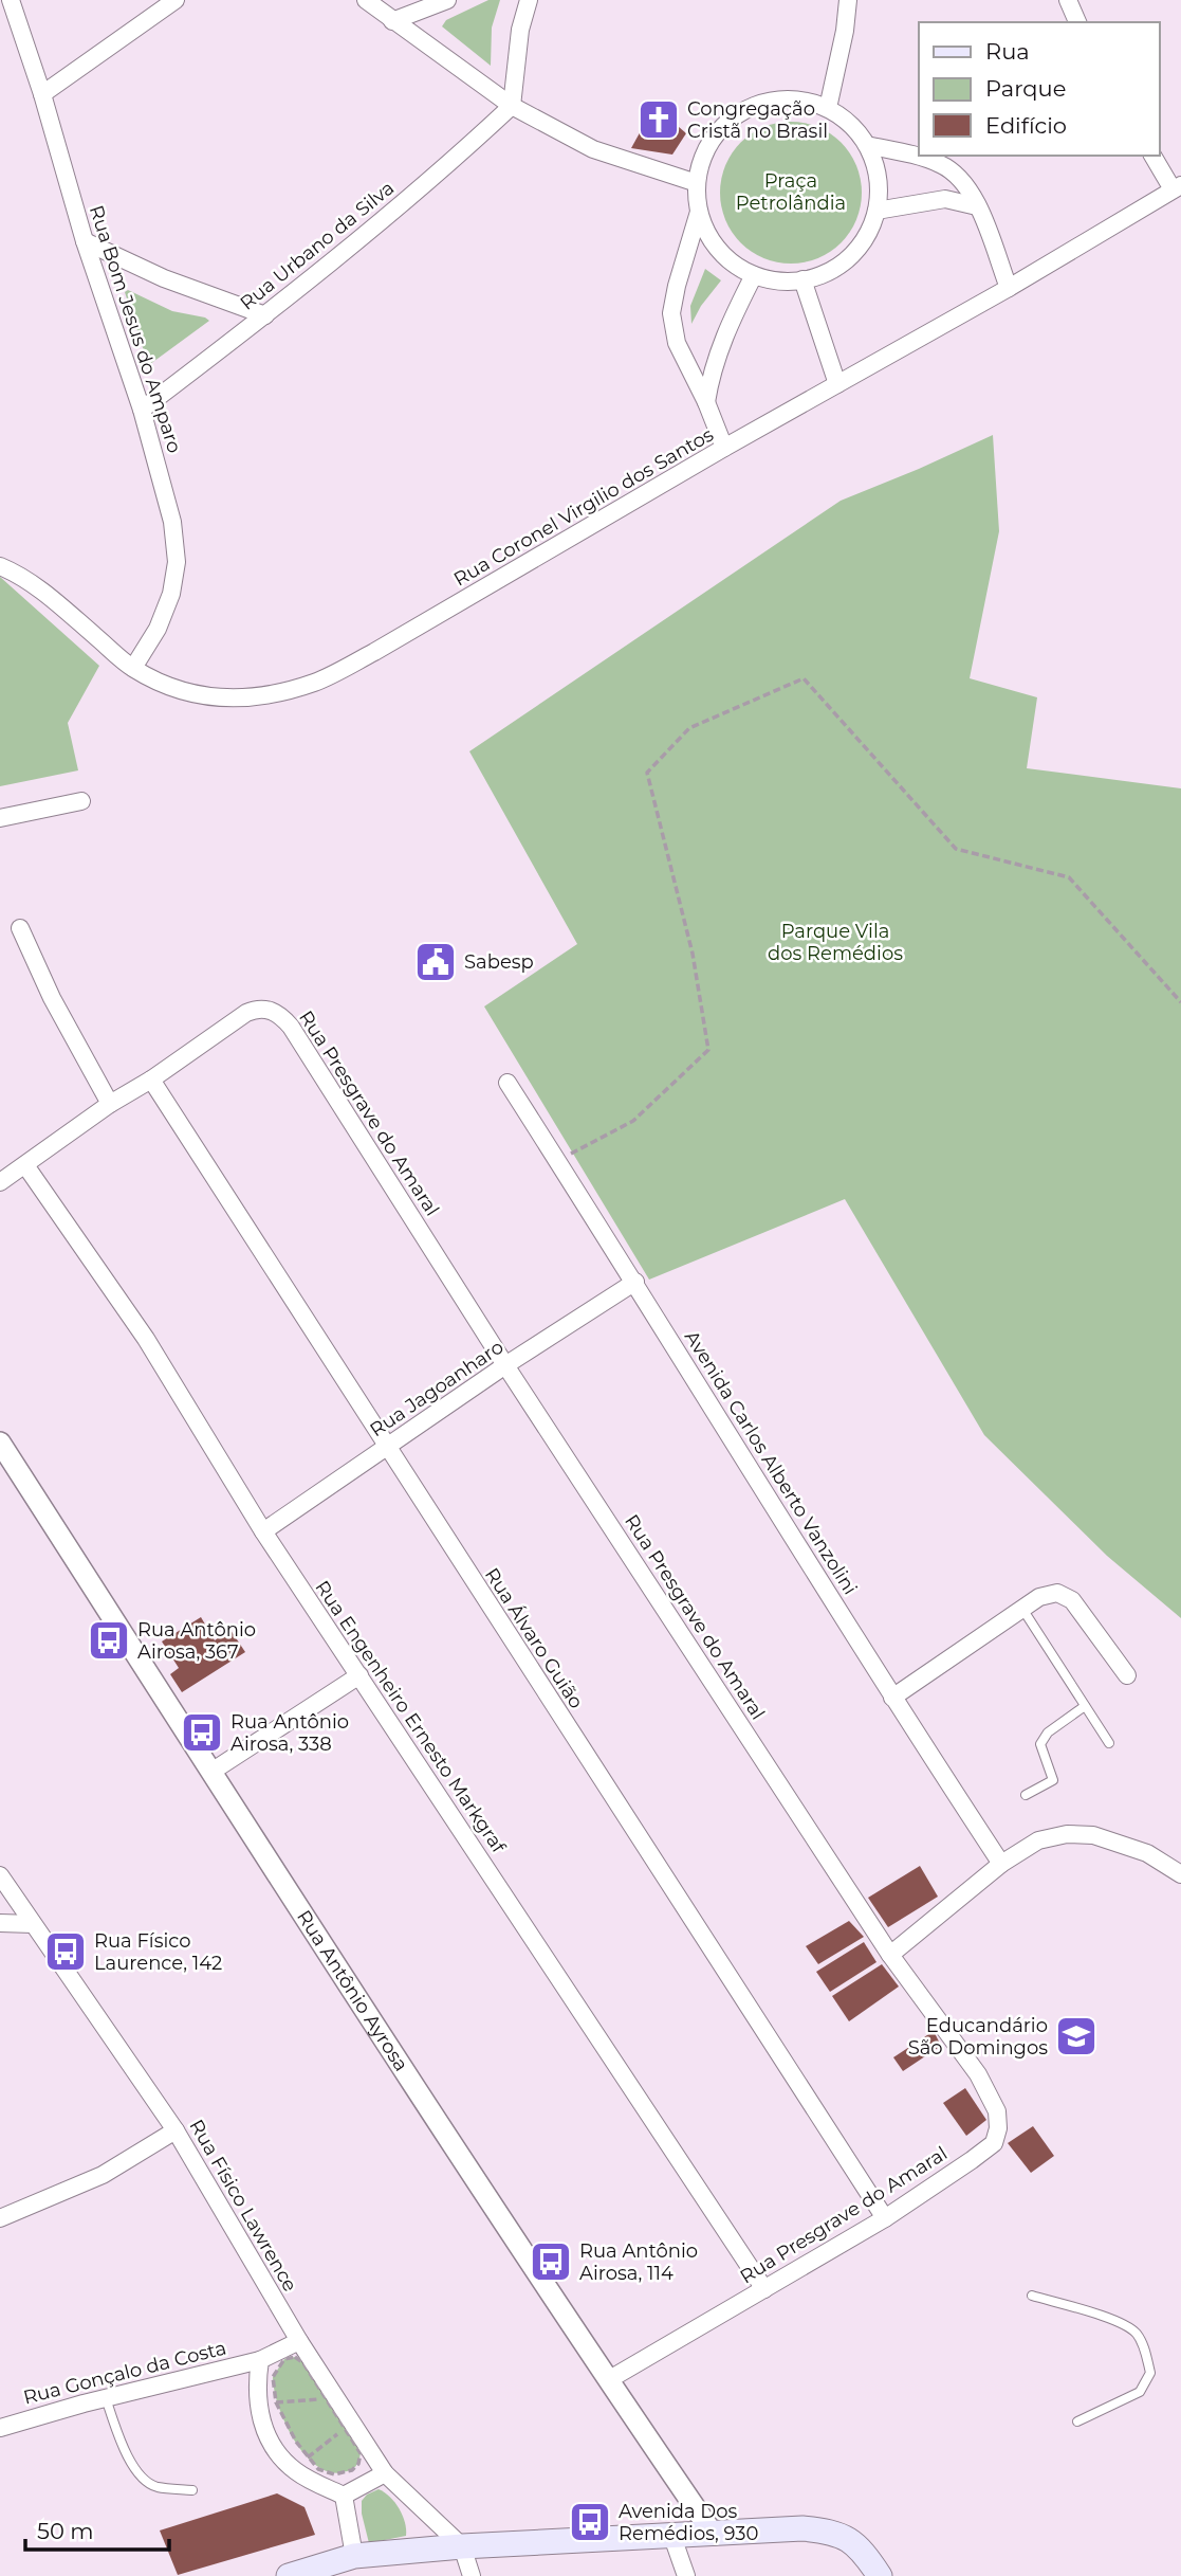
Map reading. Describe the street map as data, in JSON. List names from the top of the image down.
{
  "streets": {
    "street": [
      "Rua Urbano da Silva",
      "Rua Bom Jesus do Amparo",
      "Rua Coronel Virgilio dos Santos",
      "Rua Presgrave do Amaral",
      "Rua Jagoanharo",
      "Avenida Carlos Alberto Vanzolini",
      "Rua Álvaro Guião",
      "Rua Engenheiro Ernesto Markgraf",
      "Rua Antônio Ayrosa",
      "Rua Físico Lawrence",
      "Rua Gonçalo da Costa"
    ]
  },
  "crossings": [
    ["Rua Urbano da Silva", "Rua Bom Jesus do Amparo"],
    ["Rua Bom Jesus do Amparo", "Rua Coronel Virgilio dos Santos"],
    ["Rua Presgrave do Amaral", "Rua Jagoanharo"],
    ["Rua Presgrave do Amaral", "Rua Álvaro Guião"],
    ["Rua Presgrave do Amaral", "Rua Engenheiro Ernesto Markgraf"],
    ["Rua Presgrave do Amaral", "Rua Antônio Ayrosa"],
    ["Rua Jagoanharo", "Avenida Carlos Alberto Vanzolini"],
    ["Rua Jagoanharo", "Rua Álvaro Guião"],
    ["Rua Jagoanharo", "Rua Engenheiro Ernesto Markgraf"],
    ["Rua Físico Lawrence", "Rua Gonçalo da Costa"]
  ],
  "parks": ["Praça Petrolândia", "Parque Vila dos Remédios"],
  "places": {
    "church": ["Congregação Cristã no Brasil"],
    "public building": ["Sabesp"],
    "bus stop": [
      "Rua Antônio Airosa, 367",
      "Rua Antônio Airosa, 338",
      "Rua Físico Laurence, 142",
      "Rua Antônio Airosa, 114",
      "Avenida Dos Remédios, 930"
    ],
    "school or university": ["Educandário São Domingos"]
  },
  "legend": ["Rua", "Parque", "Edifício"],
  "scale_bar": "50 m"
}
